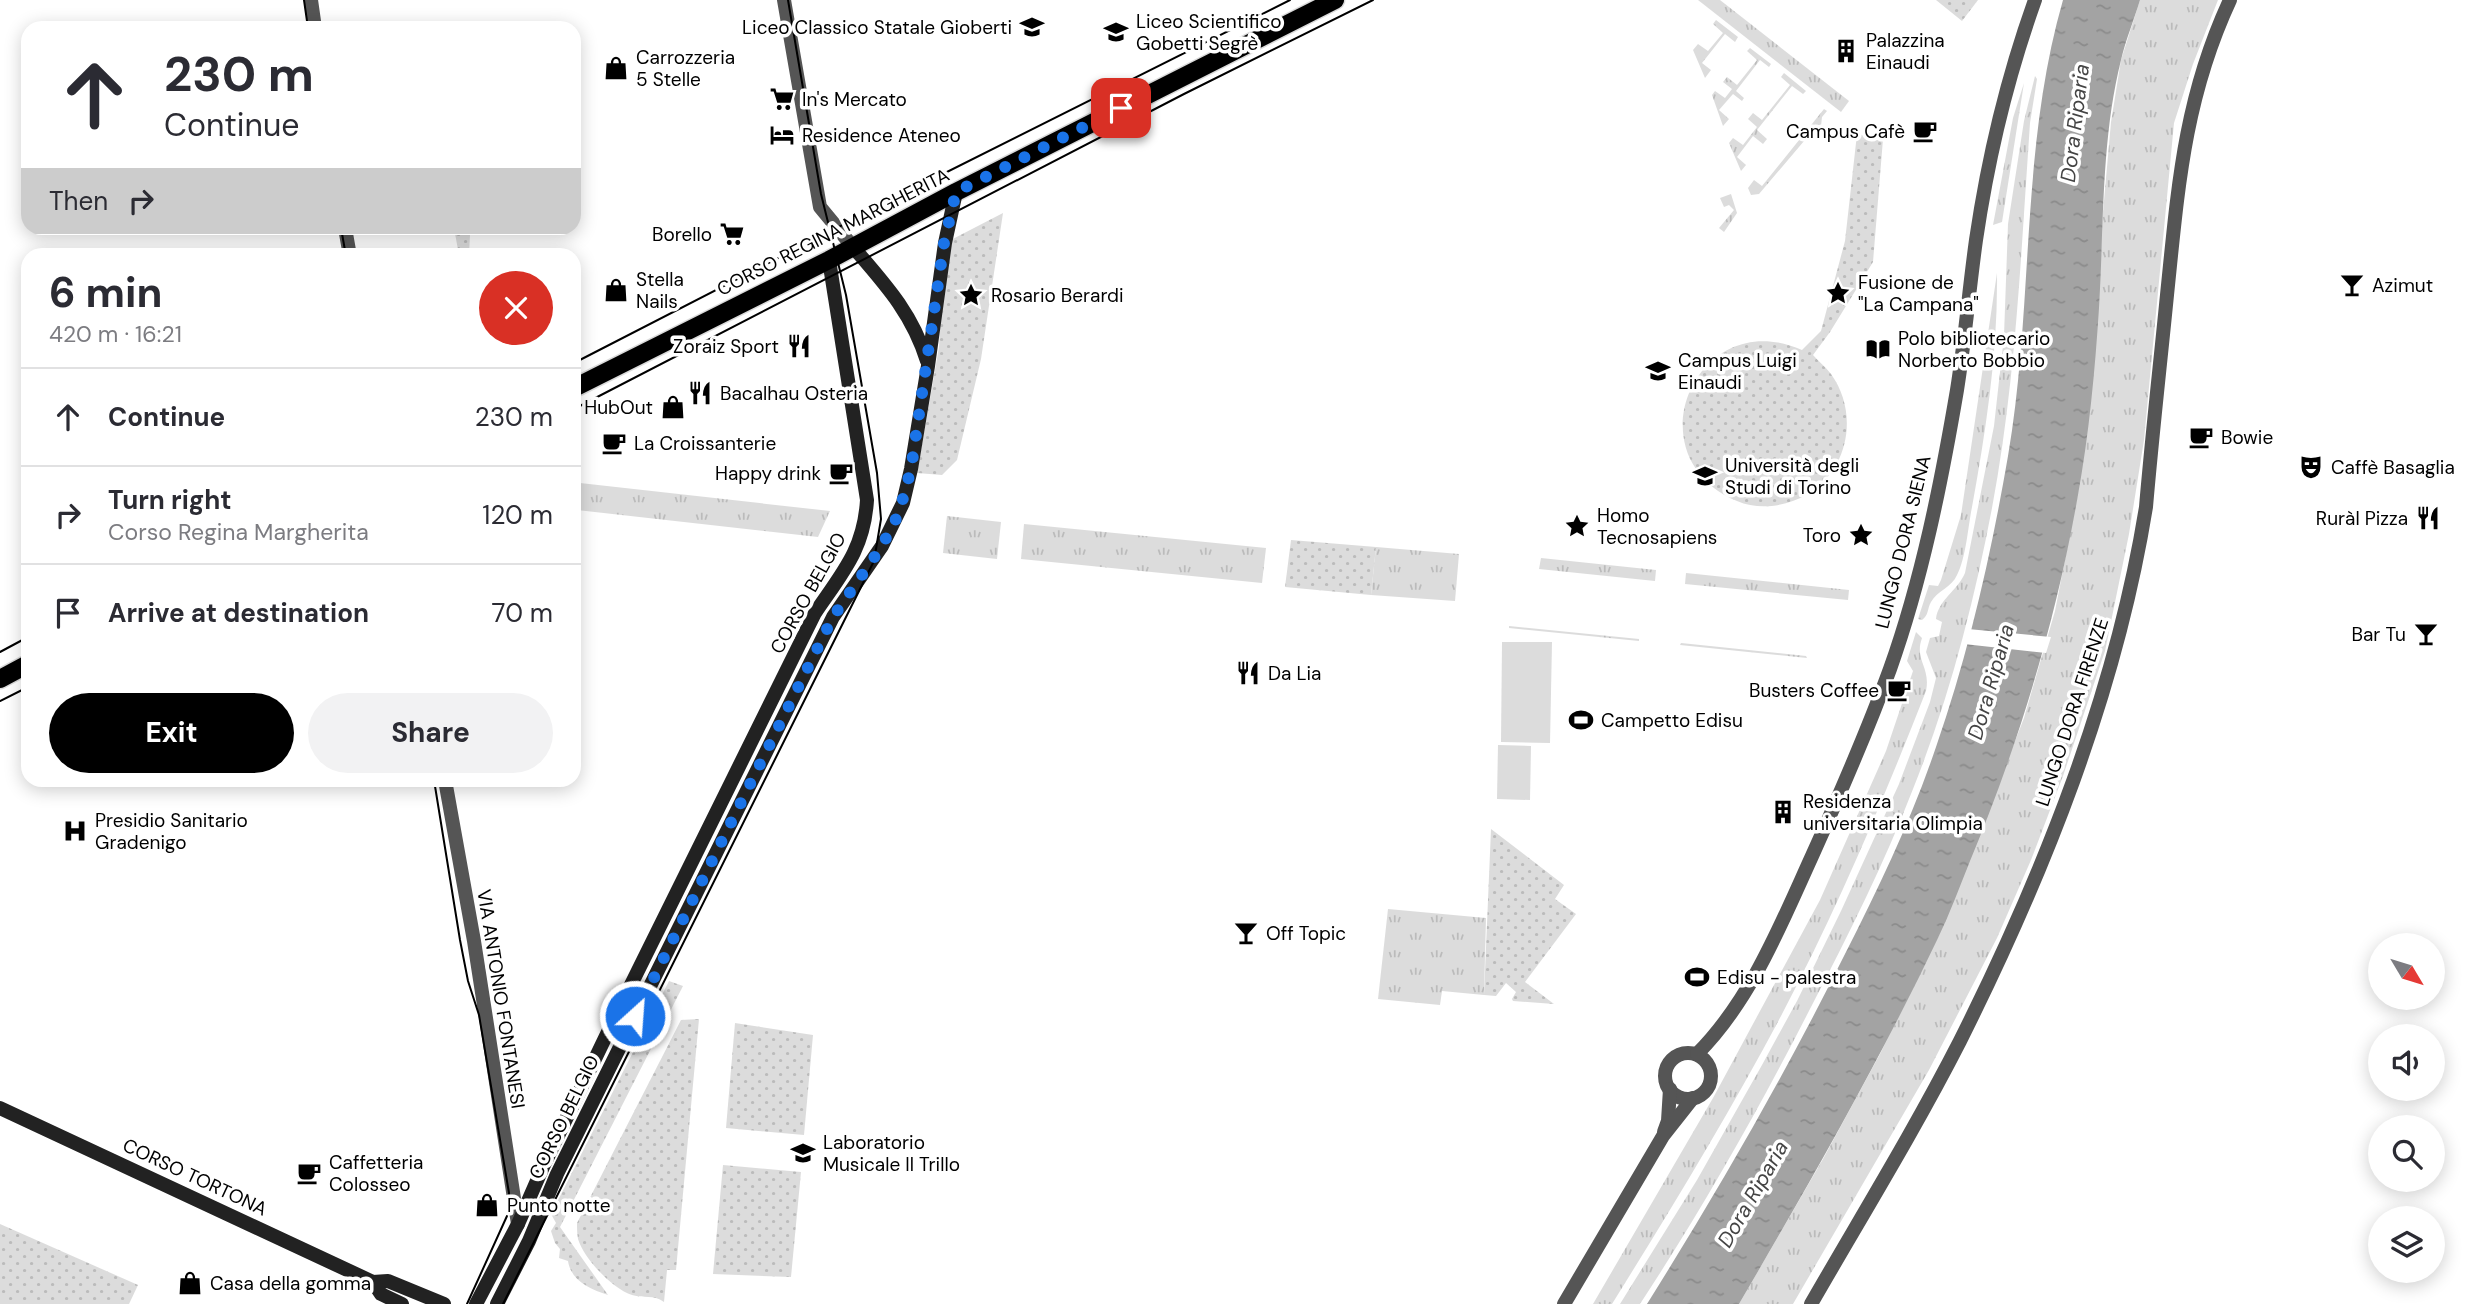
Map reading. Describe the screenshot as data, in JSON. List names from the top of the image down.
{
  "streets": {
    "main road": ["CORSO REGINA MARGHERITA", "CORSO BELGIO", "CORSO TORTONA"],
    "street": ["LUNGO DORA SIENA", "LUNGO DORA FIRENZE", "VIA ANTONIO FONTANESI"]
  },
  "crossings": [
    ["CORSO REGINA MARGHERITA", "CORSO BELGIO"],
    ["CORSO BELGIO", "VIA ANTONIO FONTANESI"]
  ],
  "water": ["Dora Riparia"],
  "places": {
    "school or university": [
      "Liceo Classico Statale Gioberti",
      "Liceo Scientifico Gobetti Segrè",
      "Campus Luigi Einaudi",
      "Università degli Studi di Torino",
      "Laboratorio Musicale Il Trillo"
    ],
    "building": ["Palazzina Einaudi", "Residenza universitaria Olimpia"],
    "shop": [
      "Carrozzeria 5 Stelle",
      "Stella Nails",
      "HubOut",
      "Punto notte",
      "Casa della gomma"
    ],
    "supermarket": ["In's Mercato", "Borello"],
    "cafe": [
      "Campus Cafè",
      "Bowie",
      "La Croissanterie",
      "Happy drink",
      "Busters Coffee",
      "Caffetteria Colosseo"
    ],
    "hotel": ["Residence Ateneo"],
    "bar": ["Azimut", "Bar Tu", "Off Topic"],
    "place": [
      "Fusione de \"La Campana\"",
      "Rosario Berardi",
      "Homo Tecnosapiens",
      "Toro"
    ],
    "restaurant": [
      "Zoraiz Sport",
      "Bacalhau Osteria",
      "Ruràl Pizza",
      "Da Lia"
    ],
    "library": ["Polo bibliotecario Norberto Bobbio"],
    "theatre": ["Caffè Basaglia"],
    "sports": ["Campetto Edisu", "Edisu - palestra"],
    "hospital": ["Presidio Sanitario Gradenigo"]
  },
  "north": "bottom right",
  "page": {
    "turn": ["230 m", "Continue"],
    "then": "Then",
    "heading": ["6 min", "420 m · 16:21"],
    "list": [
      {
        "name": "Continue",
        "value": "230 m"
      },
      {
        "name": "Turn right",
        "note": "Corso Regina Margherita",
        "value": "120 m"
      },
      {
        "name": "Arrive at destination",
        "value": "70 m"
      }
    ],
    "buttons": ["Exit", "Share"]
  }
}
